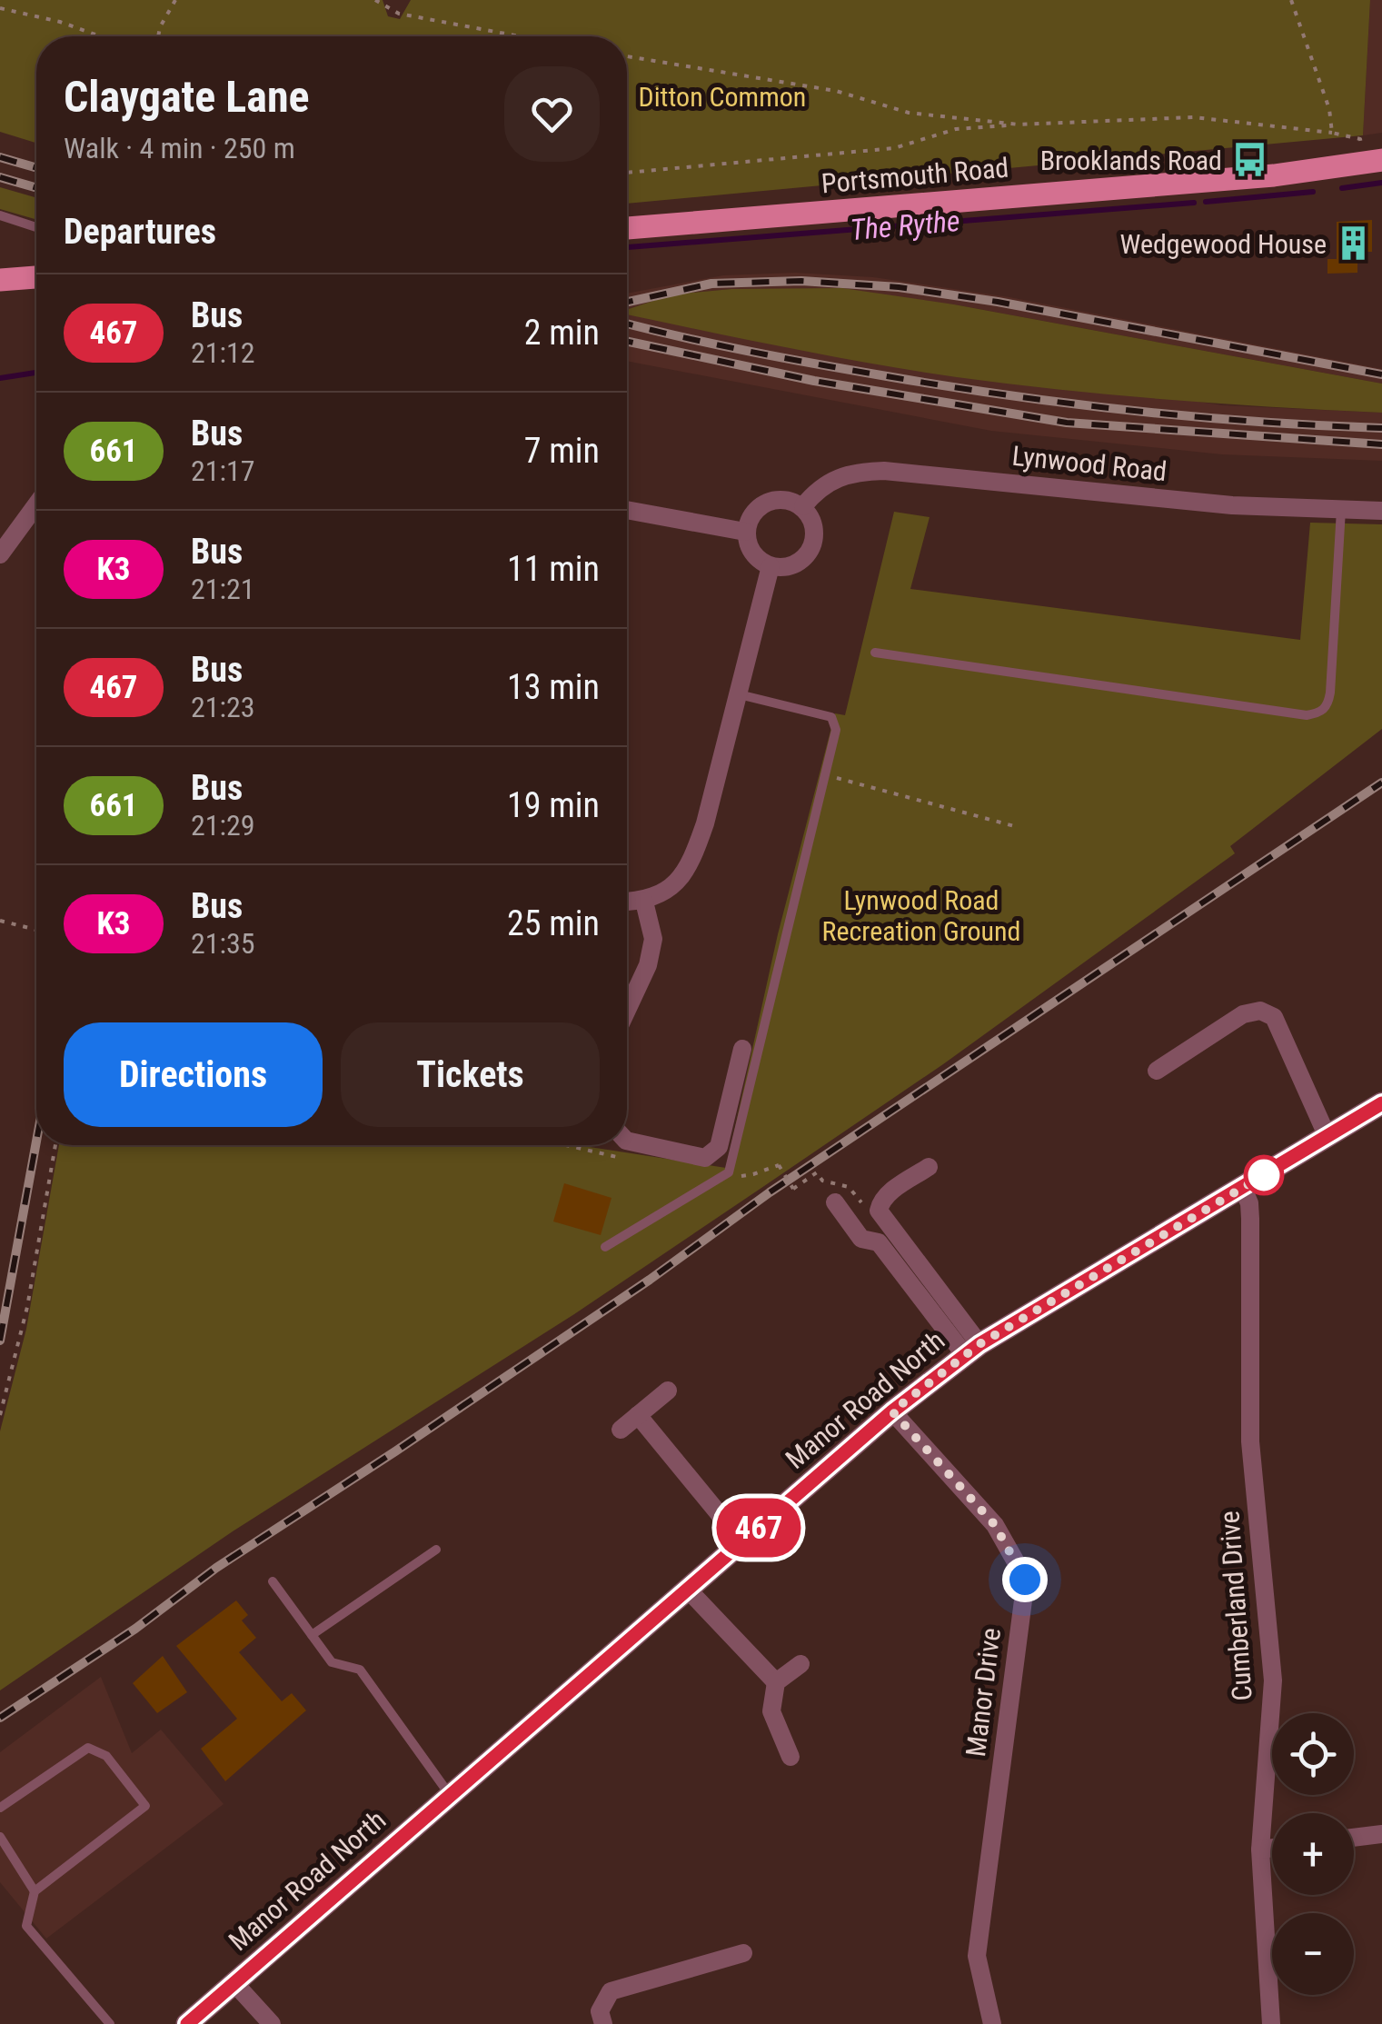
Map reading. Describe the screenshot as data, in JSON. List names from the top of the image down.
{
  "streets": {
    "main road": ["Portsmouth Road"],
    "street": [
      "Lynwood Road",
      "Manor Road North",
      "Cumberland Drive",
      "Manor Drive"
    ]
  },
  "crossings": [
    ["Manor Road North", "Cumberland Drive"],
    ["Manor Road North", "Manor Drive"]
  ],
  "water": ["The Rythe"],
  "parks": ["Ditton Common", "Lynwood Road Recreation Ground"],
  "places": {
    "bus stop": ["Brooklands Road"],
    "building": ["Wedgewood House"]
  },
  "lines": ["bus line 467"],
  "page": {
    "on_map": "467",
    "heading": [
      ["Claygate Lane", "Walk · 4 min · 250 m"],
      "Departures"
    ],
    "list": [
      {
        "mark": "467",
        "name": "Bus",
        "note": "21:12",
        "value": "2 min"
      },
      {
        "mark": "661",
        "name": "Bus",
        "note": "21:17",
        "value": "7 min"
      },
      {
        "mark": "K3",
        "name": "Bus",
        "note": "21:21",
        "value": "11 min"
      },
      {
        "mark": "467",
        "name": "Bus",
        "note": "21:23",
        "value": "13 min"
      },
      {
        "mark": "661",
        "name": "Bus",
        "note": "21:29",
        "value": "19 min"
      },
      {
        "mark": "K3",
        "name": "Bus",
        "note": "21:35",
        "value": "25 min"
      }
    ],
    "buttons": ["Directions", "Tickets"],
    "map_buttons": ["+", "−"]
  }
}
